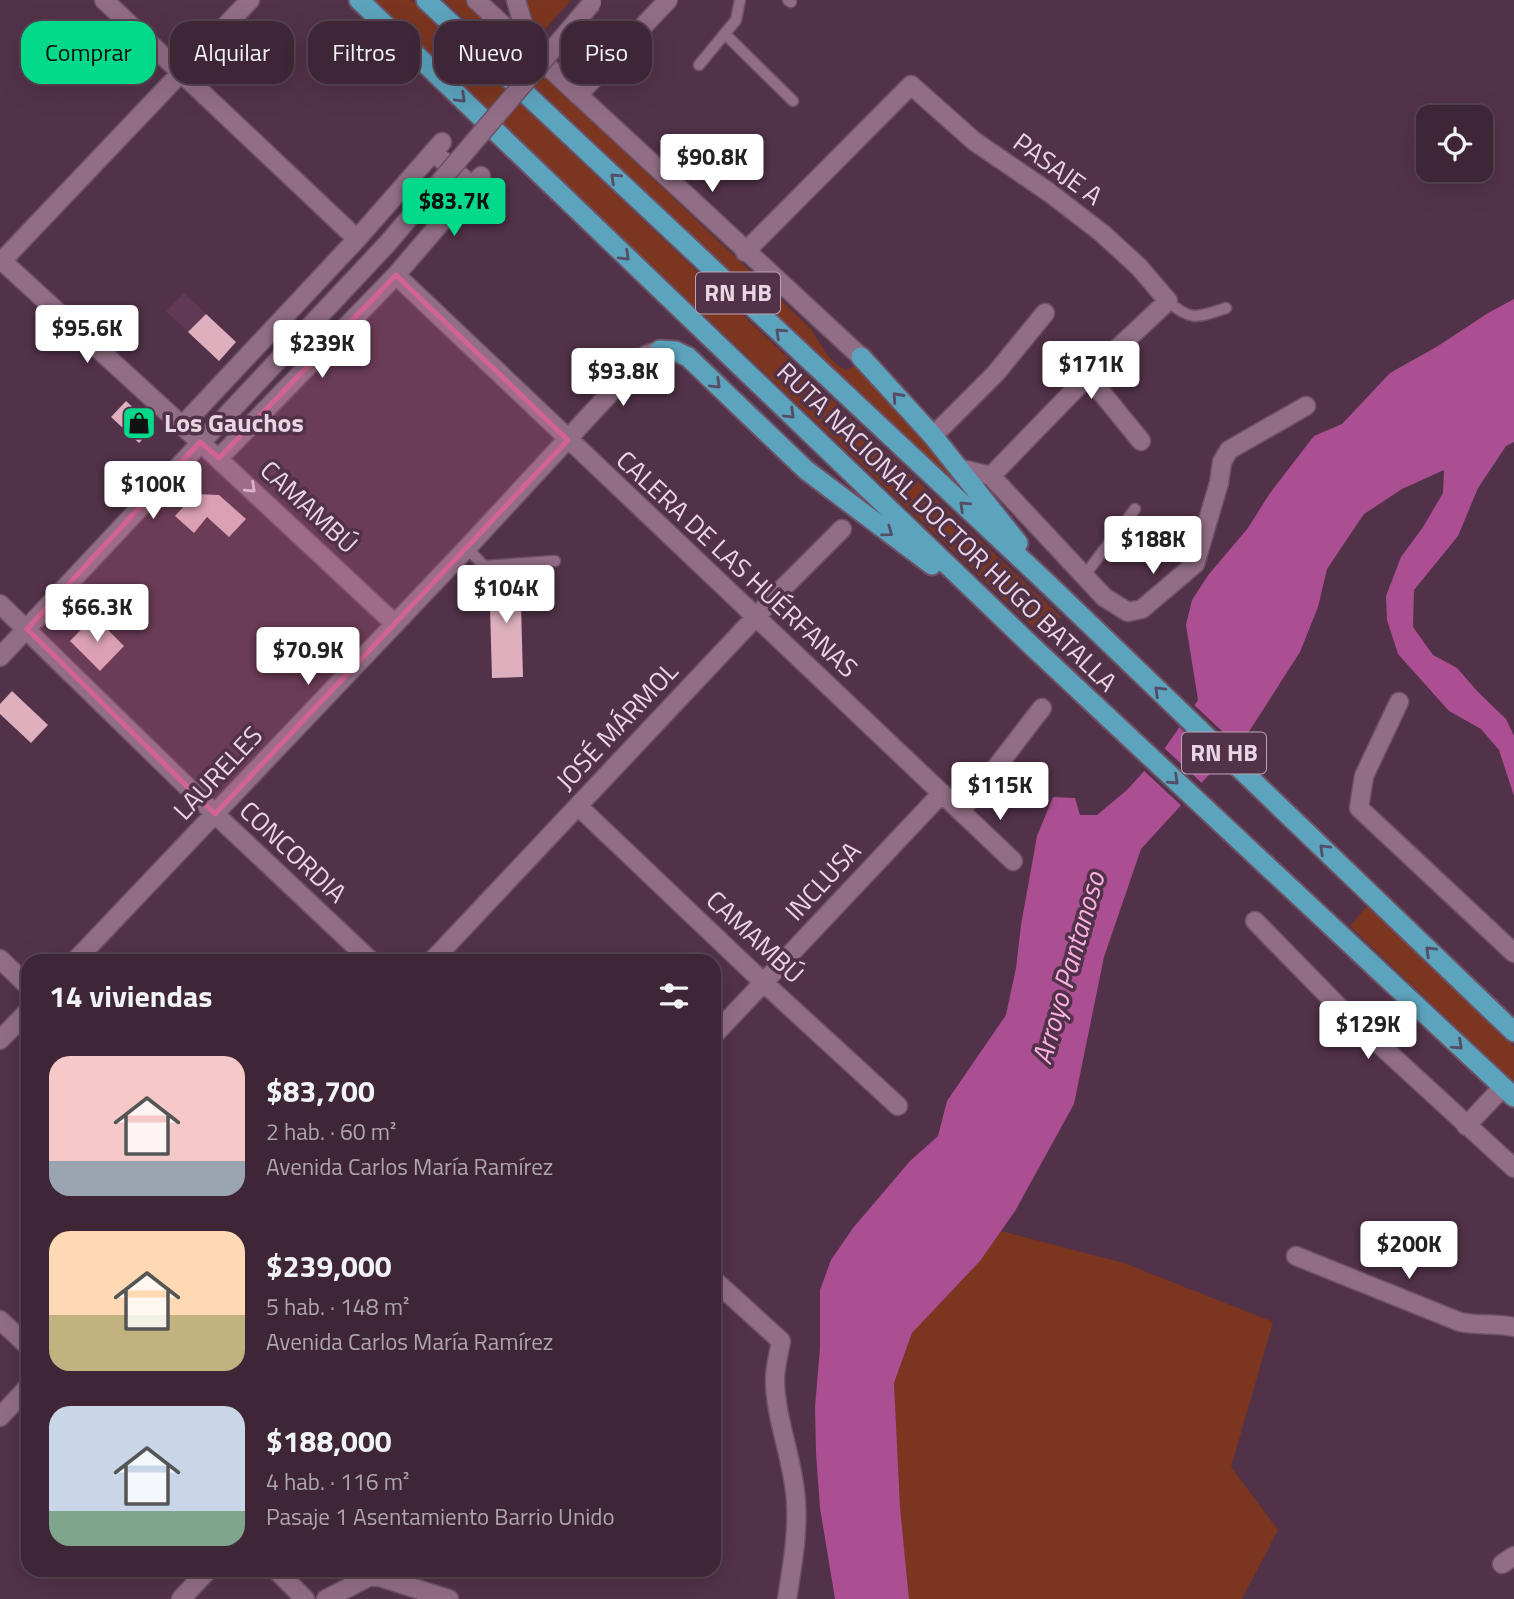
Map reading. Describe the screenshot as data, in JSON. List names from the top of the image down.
{
  "streets": {
    "highway": ["RN HB", "RUTA NACIONAL DOCTOR HUGO BATALLA"],
    "street": [
      "PASAJE A",
      "CAMAMBÚ",
      "CALERA DE LAS HUÉRFANAS",
      "JOSÉ MÁRMOL",
      "LAURELES",
      "CONCORDIA",
      "INCLUSA"
    ]
  },
  "crossings": [
    ["CAMAMBÚ", "JOSÉ MÁRMOL"],
    ["CAMAMBÚ", "LAURELES"],
    ["CAMAMBÚ", "INCLUSA"],
    ["CALERA DE LAS HUÉRFANAS", "JOSÉ MÁRMOL"],
    ["CALERA DE LAS HUÉRFANAS", "LAURELES"],
    ["CALERA DE LAS HUÉRFANAS", "INCLUSA"],
    ["LAURELES", "CONCORDIA"]
  ],
  "water": ["Arroyo Pantanoso"],
  "places": {
    "shop": ["Los Gauchos"]
  },
  "page": {
    "chip": [
      "Comprar",
      "Alquilar",
      "Filtros",
      "Nuevo",
      "Piso"
    ],
    "price": [
      "$90.8K",
      "$83.7K",
      "$95.6K",
      "$239K",
      "$171K",
      "$93.8K",
      "$100K",
      "$188K",
      "$104K",
      "$66.3K",
      "$70.9K",
      "$115K",
      "$129K",
      "$200K"
    ],
    "heading": "14 viviendas",
    "list": [
      {
        "name": "$83,700",
        "note": "2 hab. · 60 m² · Avenida Carlos María Ramírez"
      },
      {
        "name": "$239,000",
        "note": "5 hab. · 148 m² · Avenida Carlos María Ramírez"
      },
      {
        "name": "$188,000",
        "note": "4 hab. · 116 m² · Pasaje 1 Asentamiento Barrio Unido"
      }
    ]
  }
}
